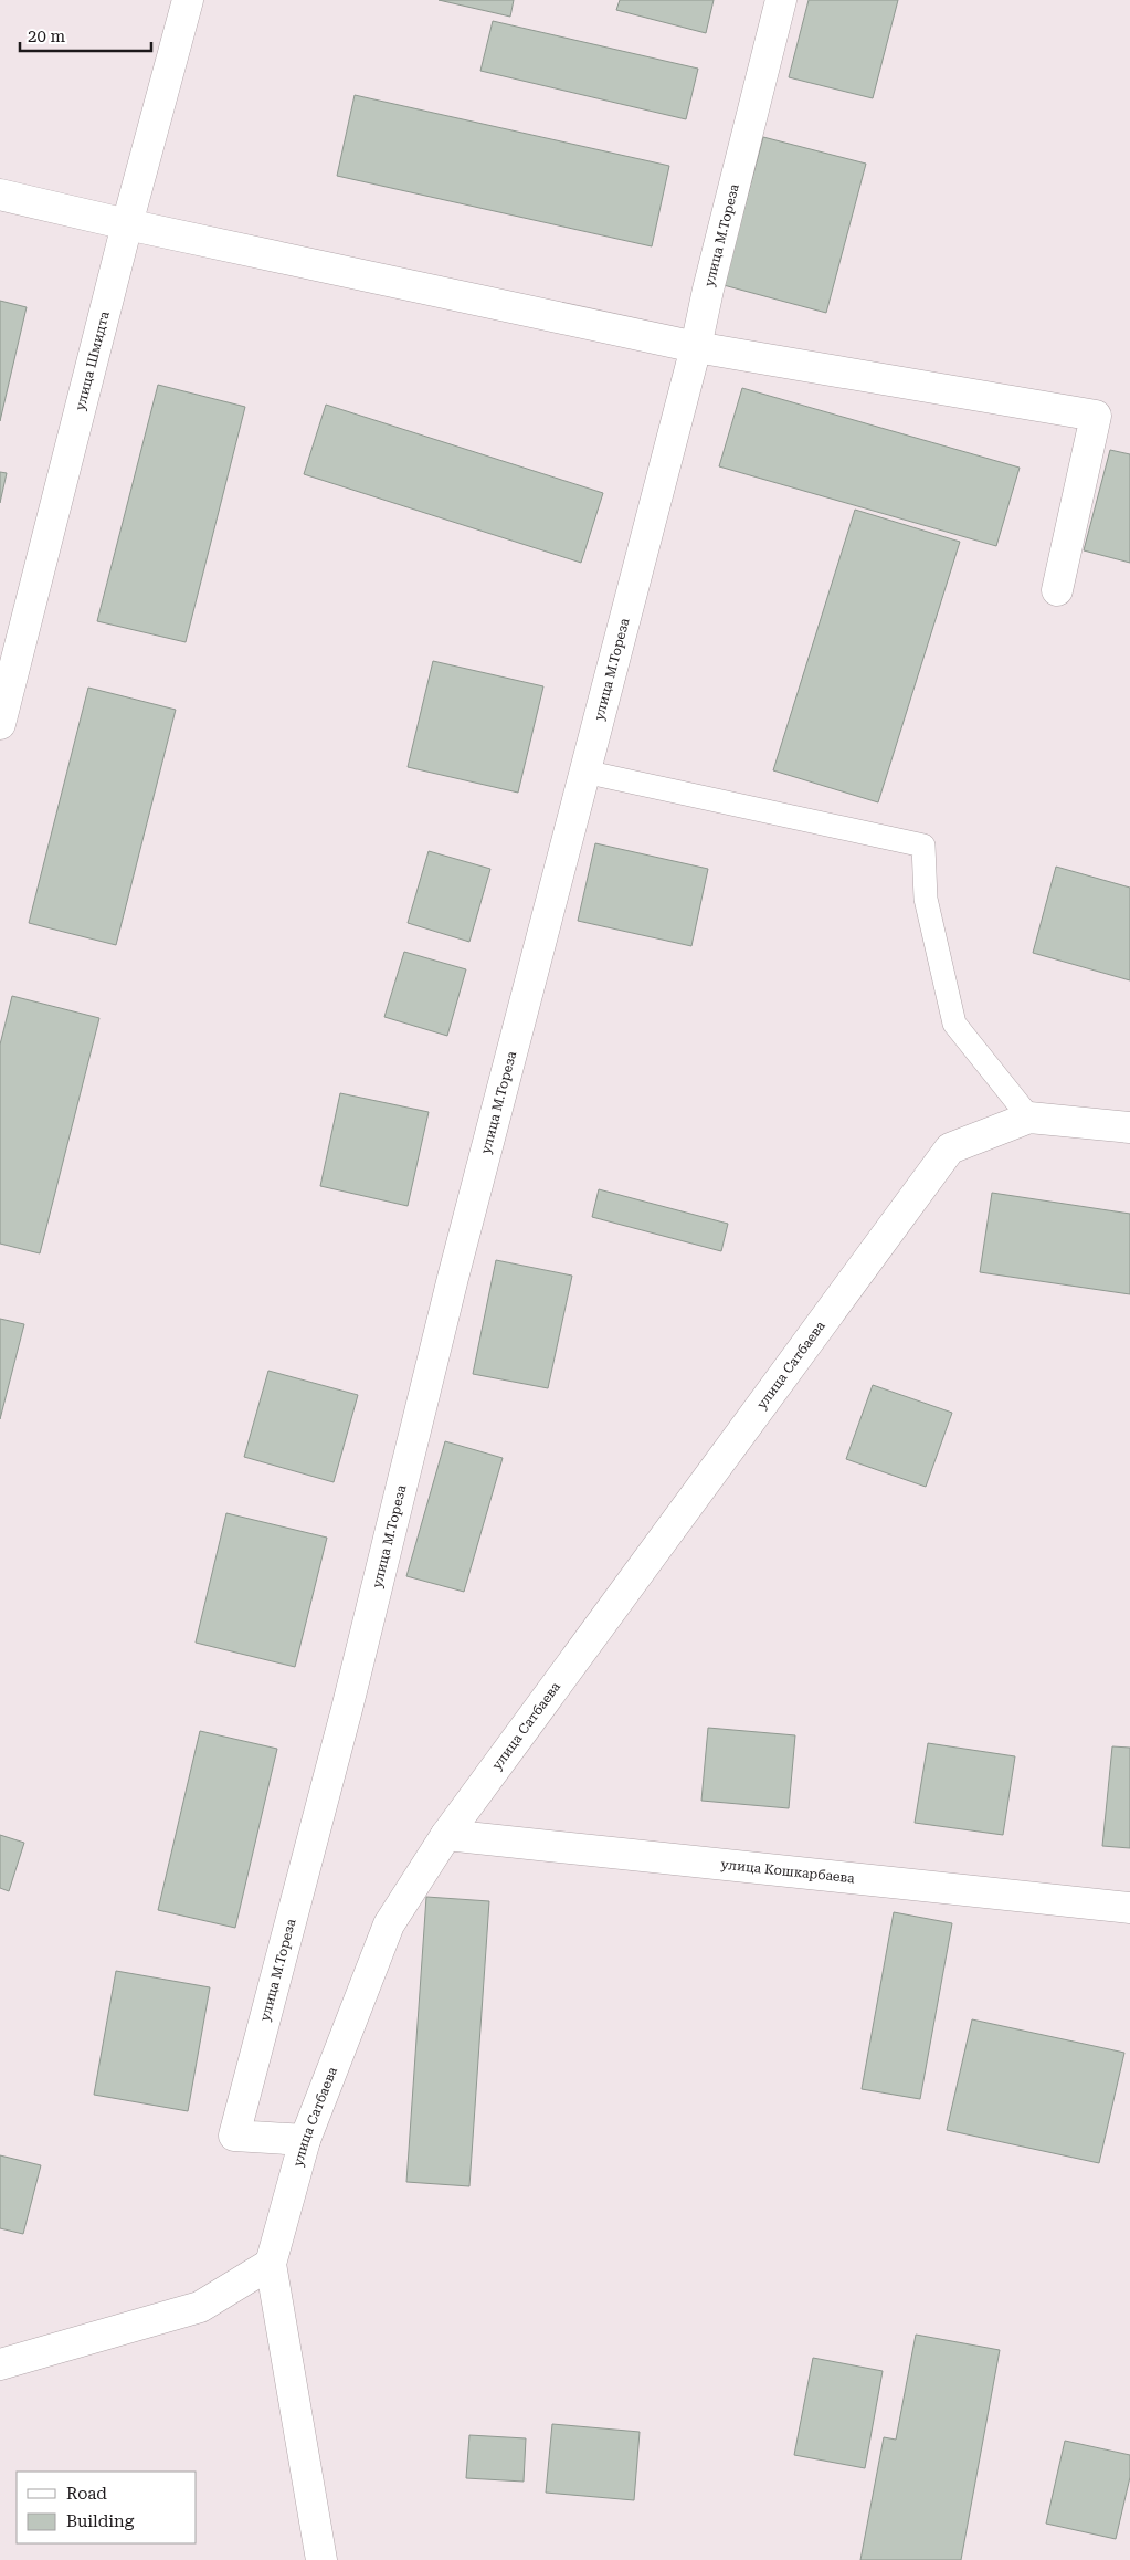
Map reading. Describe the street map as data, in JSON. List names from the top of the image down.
{
  "streets": {
    "street": [
      "улица М.Тореза",
      "улица Шмидта",
      "улица Сатбаева",
      "улица Кошкарбаева"
    ]
  },
  "crossings": [
    ["улица М.Тореза", "улица Сатбаева"],
    ["улица Сатбаева", "улица Кошкарбаева"]
  ],
  "legend": ["Road", "Building"],
  "scale_bar": "20 m"
}
